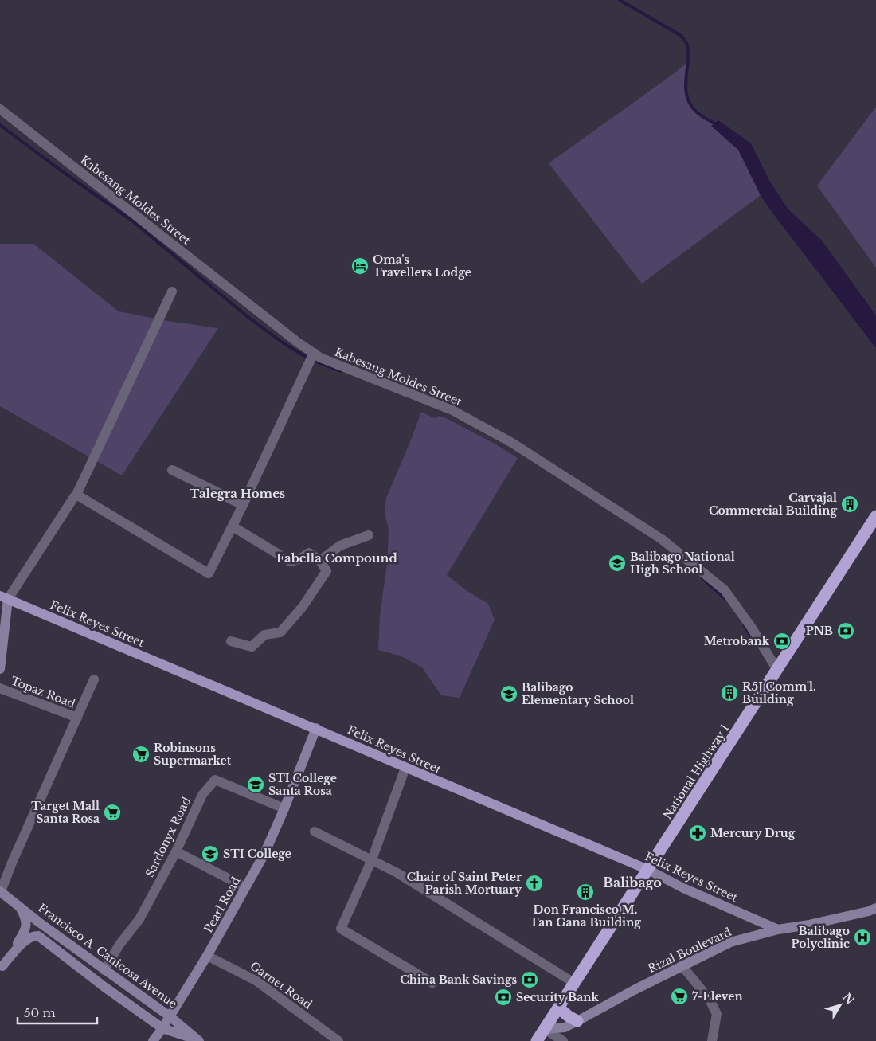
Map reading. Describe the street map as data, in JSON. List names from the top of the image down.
{
  "streets": {
    "highway": ["National Highway 1"],
    "main road": ["Felix Reyes Street"],
    "street": [
      "Kabesang Moldes Street",
      "Topaz Road",
      "Sardonyx Road",
      "Pearl Road",
      "Rizal Boulevard",
      "Francisco A. Canicosa Avenue",
      "Garnet Road"
    ]
  },
  "crossings": [
    ["Kabesang Moldes Street", "National Highway 1"],
    ["Felix Reyes Street", "National Highway 1"],
    ["Felix Reyes Street", "Pearl Road"],
    ["Felix Reyes Street", "Rizal Boulevard"],
    ["National Highway 1", "Rizal Boulevard"],
    ["Sardonyx Road", "Pearl Road"],
    ["Sardonyx Road", "Francisco A. Canicosa Avenue"],
    ["Pearl Road", "Francisco A. Canicosa Avenue"],
    ["Pearl Road", "Garnet Road"]
  ],
  "districts": ["Talegra Homes", "Fabella Compound", "Balibago"],
  "places": {
    "hotel": ["Oma's Travellers Lodge"],
    "building": ["Carvajal Commercial Building", "R5J Comm'l. Building", "Don Francisco M. Tan Gana Building"],
    "school or university": [
      "Balibago National High School",
      "Balibago Elementary School",
      "STI College Santa Rosa",
      "STI College"
    ],
    "bank": [
      "PNB",
      "Metrobank",
      "China Bank Savings",
      "Security Bank"
    ],
    "supermarket": ["Robinsons Supermarket", "Target Mall Santa Rosa", "7-Eleven"],
    "pharmacy": ["Mercury Drug"],
    "church": ["Chair of Saint Peter Parish Mortuary"],
    "hospital": ["Balibago Polyclinic"]
  },
  "scale_bar": "50 m",
  "north": "top right"
}
